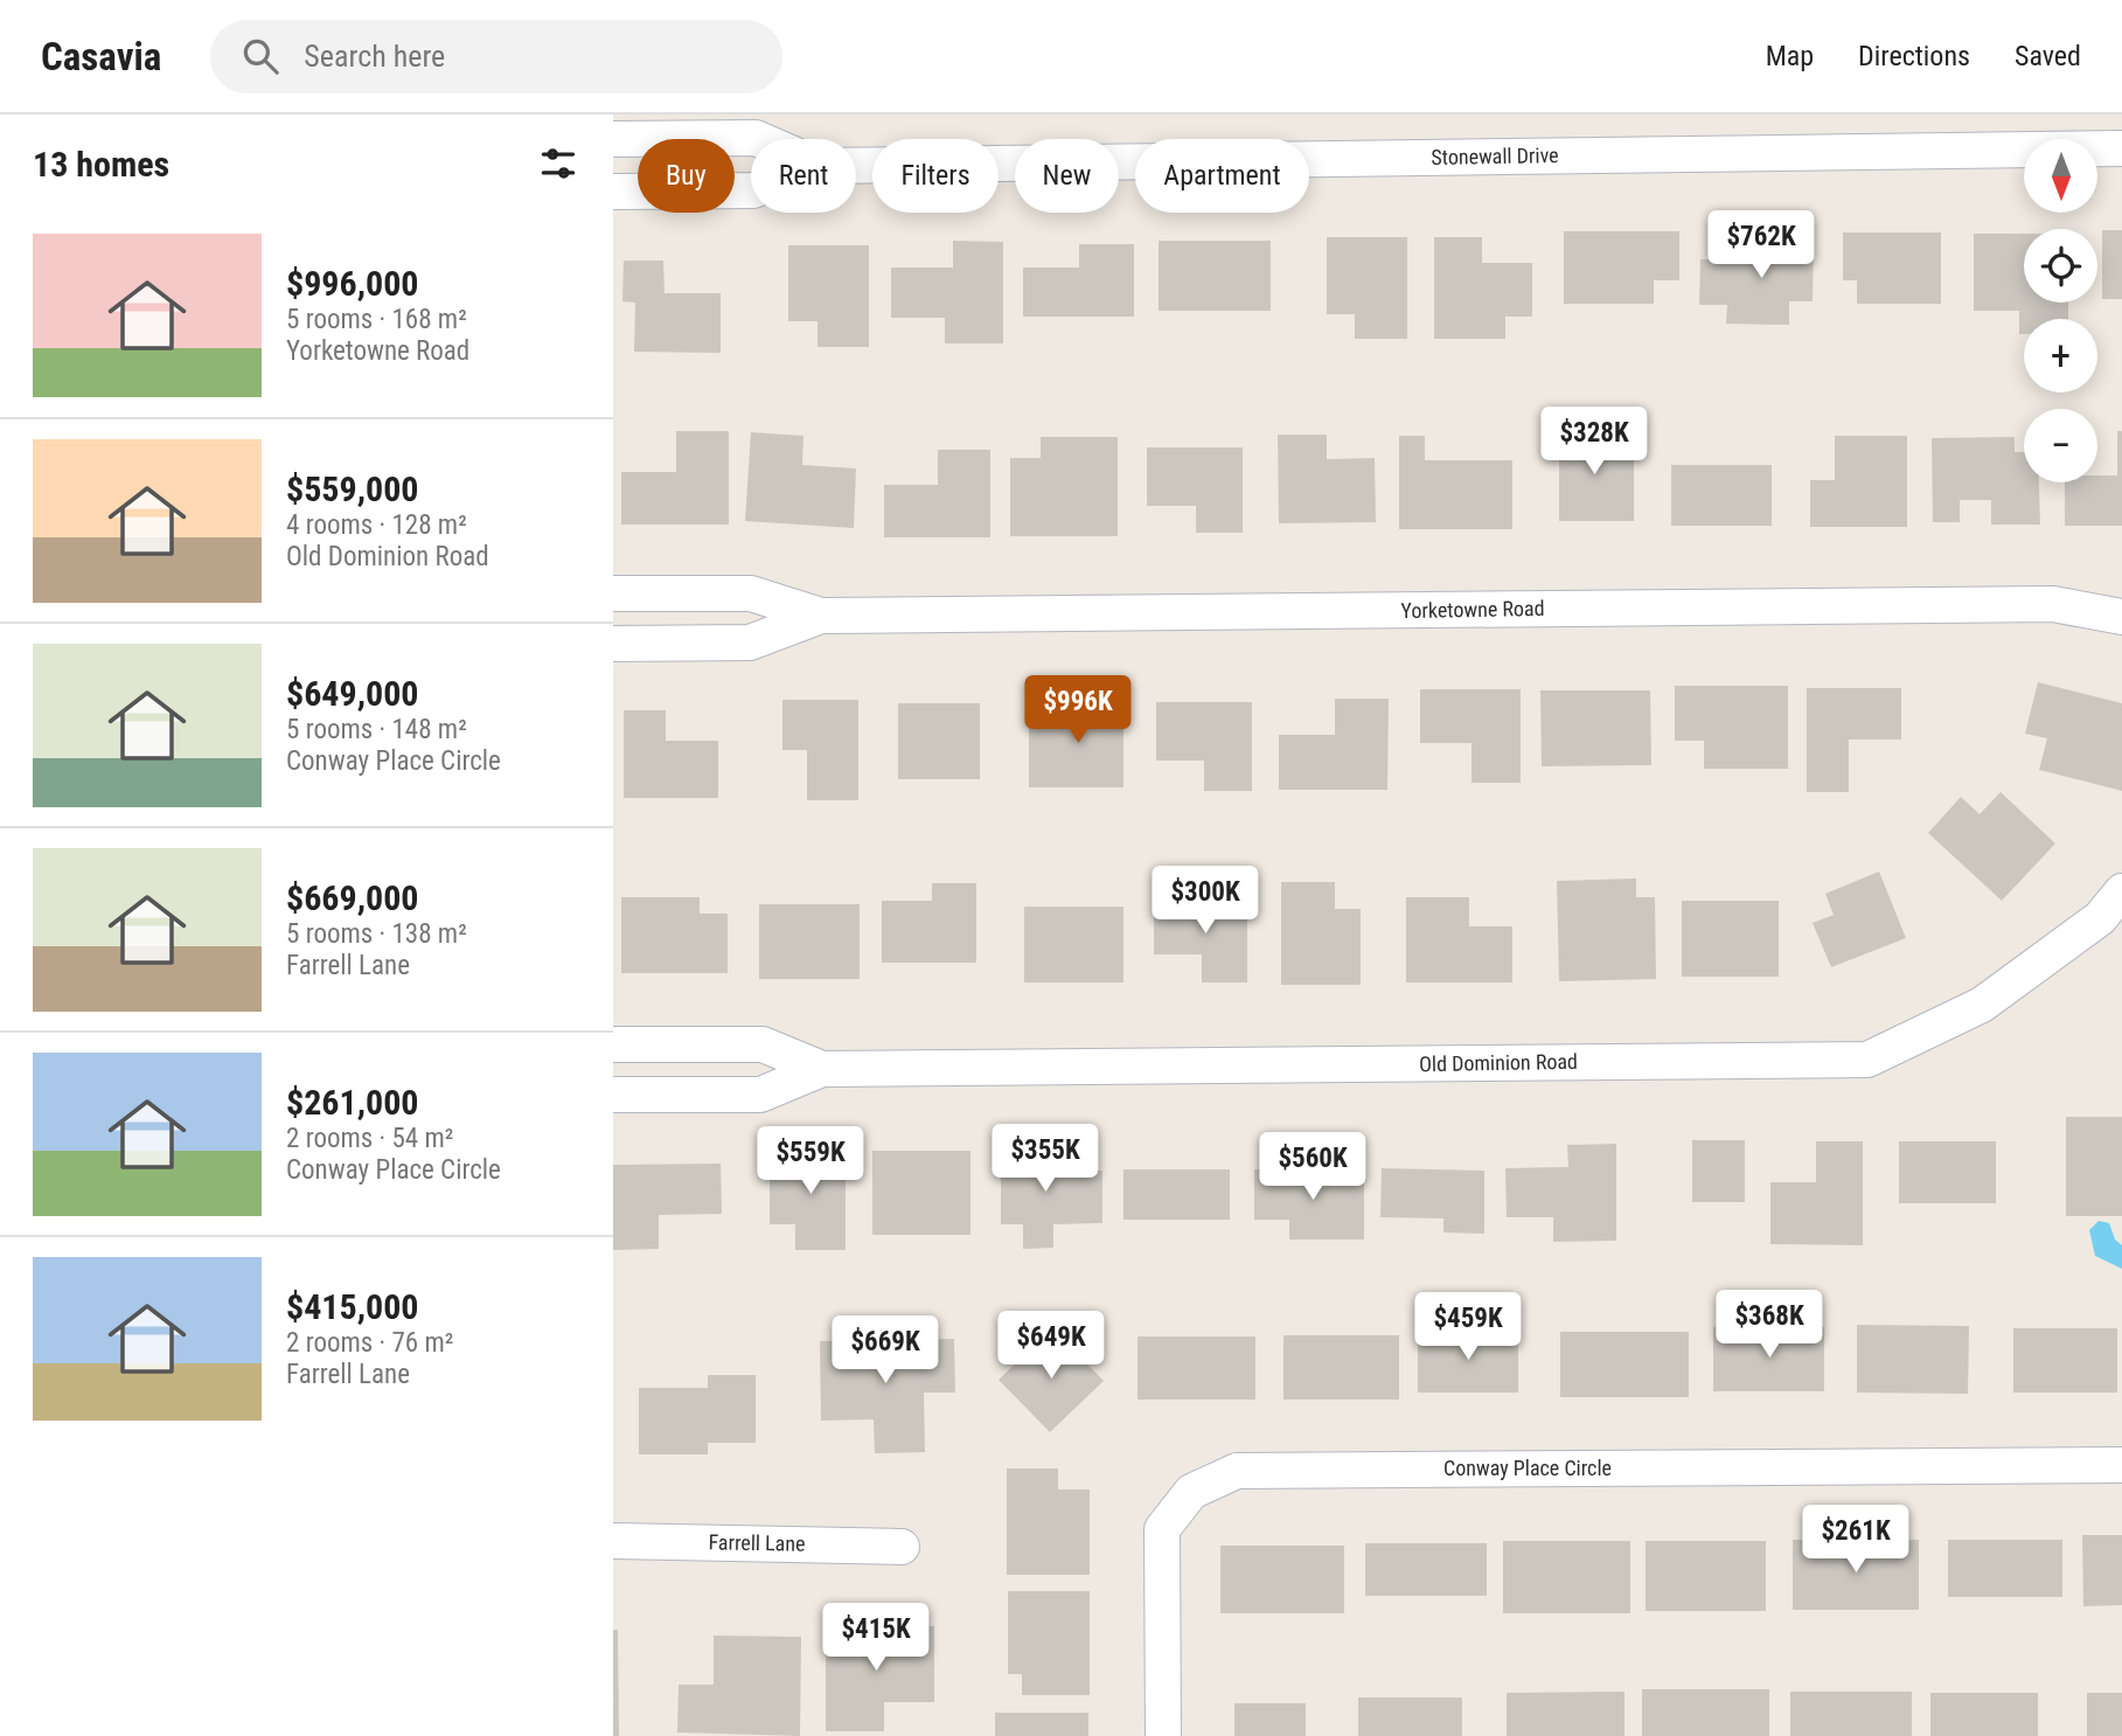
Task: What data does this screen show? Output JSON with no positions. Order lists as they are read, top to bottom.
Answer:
{
  "streets": {
    "street": [
      "Stonewall Drive",
      "Yorketowne Road",
      "Old Dominion Road",
      "Conway Place Circle",
      "Farrell Lane"
    ]
  },
  "north": "bottom",
  "page": {
    "header": "Casavia",
    "search": "Search here",
    "nav": ["Map", "Directions", "Saved"],
    "heading": "13 homes",
    "map_buttons": ["+", "−"],
    "chip": [
      "Buy",
      "Rent",
      "Filters",
      "New",
      "Apartment"
    ],
    "price": [
      "$762K",
      "$328K",
      "$996K",
      "$300K",
      "$355K",
      "$559K",
      "$560K",
      "$368K",
      "$459K",
      "$649K",
      "$669K",
      "$261K",
      "$415K"
    ],
    "list": [
      {
        "name": "$996,000",
        "note": "5 rooms · 168 m² · Yorketowne Road"
      },
      {
        "name": "$559,000",
        "note": "4 rooms · 128 m² · Old Dominion Road"
      },
      {
        "name": "$649,000",
        "note": "5 rooms · 148 m² · Conway Place Circle"
      },
      {
        "name": "$669,000",
        "note": "5 rooms · 138 m² · Farrell Lane"
      },
      {
        "name": "$261,000",
        "note": "2 rooms · 54 m² · Conway Place Circle"
      },
      {
        "name": "$415,000",
        "note": "2 rooms · 76 m² · Farrell Lane"
      }
    ]
  }
}
